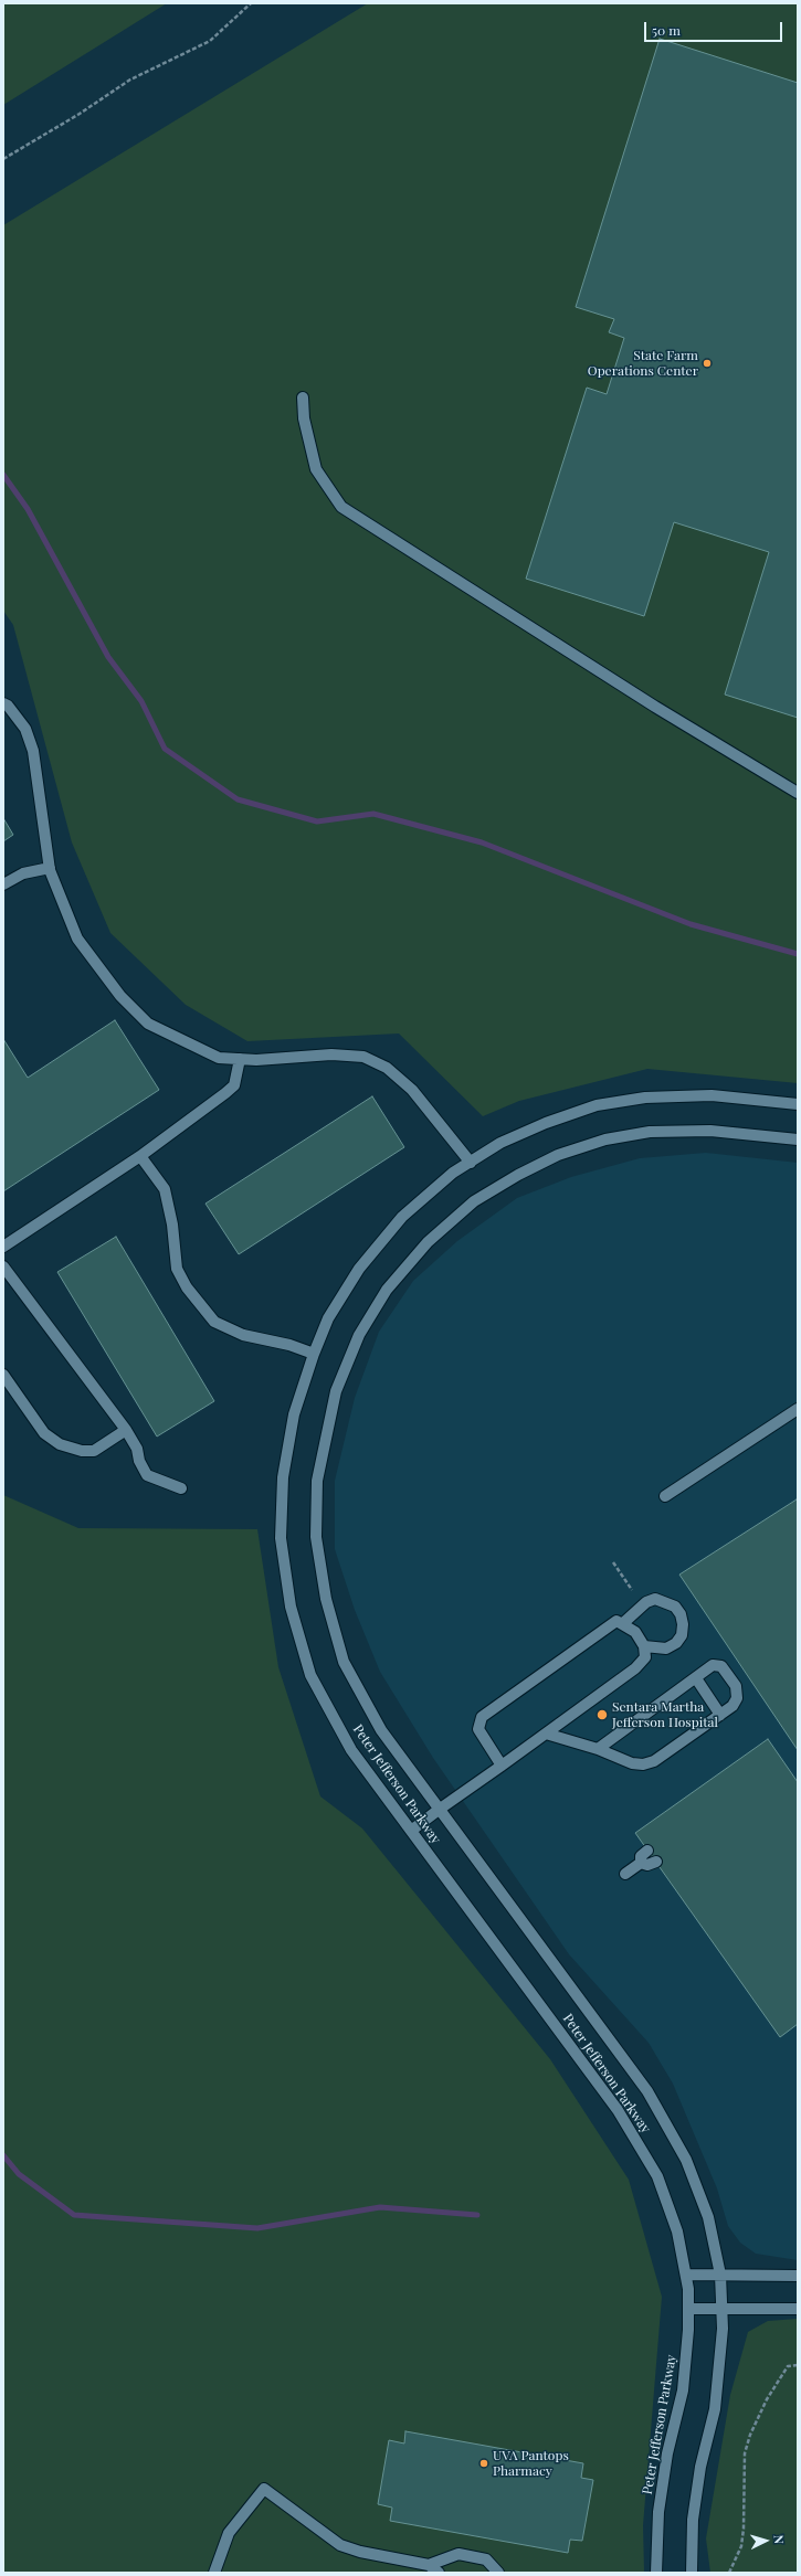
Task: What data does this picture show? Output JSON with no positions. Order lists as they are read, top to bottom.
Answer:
{
  "streets": {
    "street": ["Peter Jefferson Parkway"]
  },
  "places": ["State Farm Operations Center", "Sentara Martha Jefferson Hospital", "UVA Pantops Pharmacy"],
  "scale_bar": "50 m",
  "north": "right"
}
